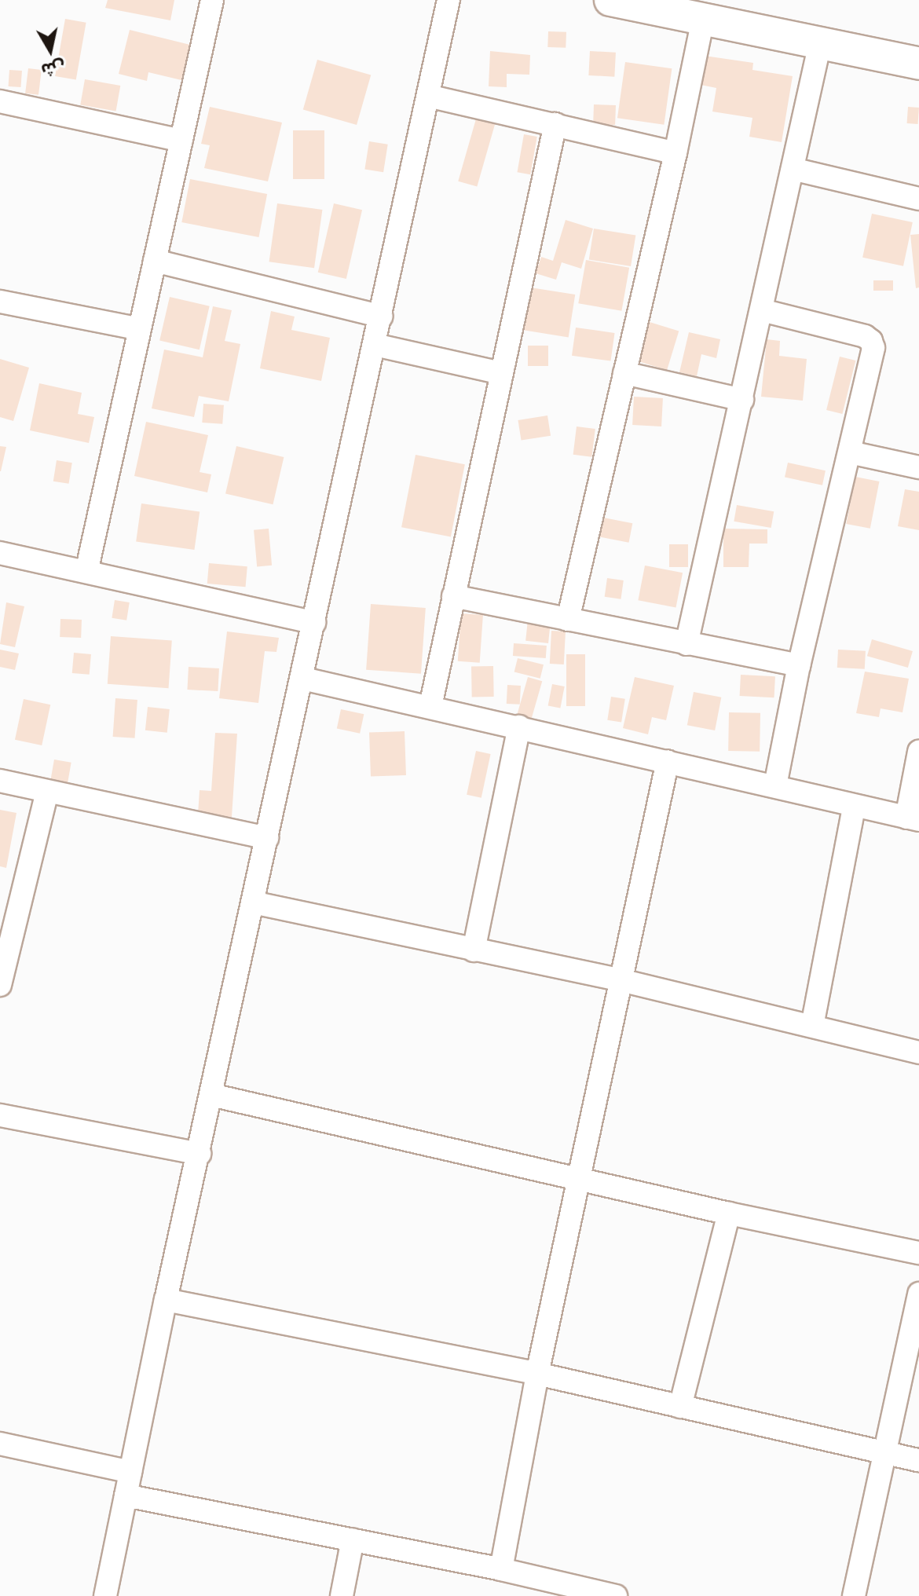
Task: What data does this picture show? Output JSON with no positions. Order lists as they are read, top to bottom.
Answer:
{
  "north": "bottom"
}
